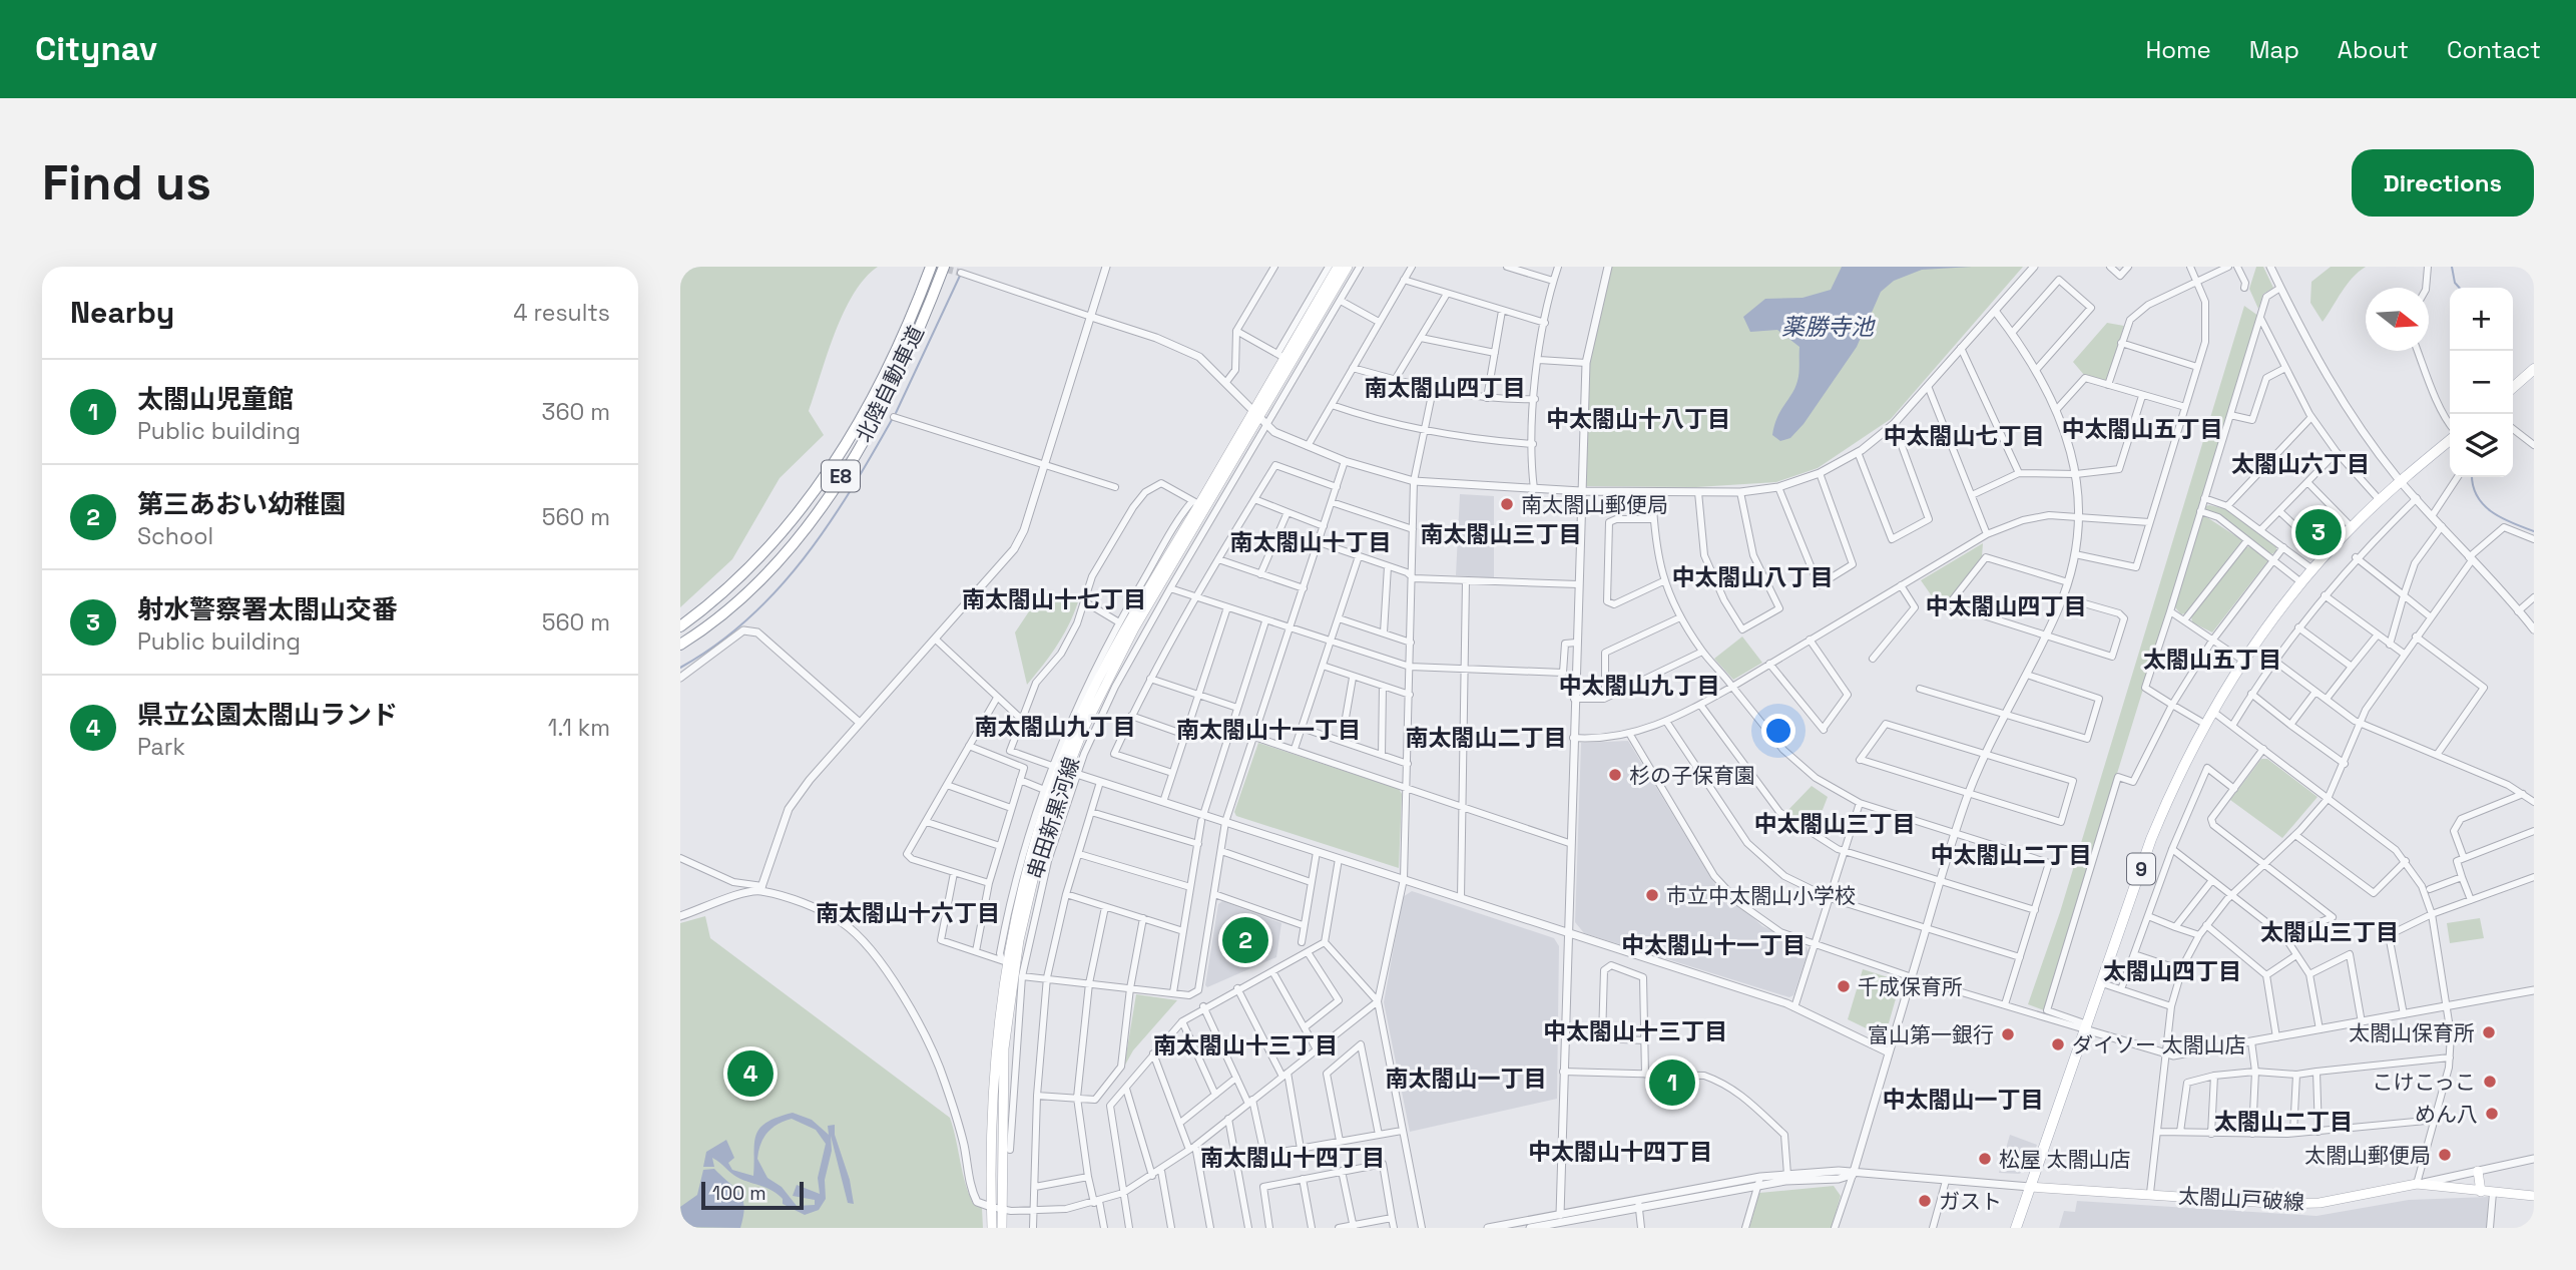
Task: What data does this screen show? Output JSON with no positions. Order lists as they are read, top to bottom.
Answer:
{
  "streets": {
    "highway": ["北陸自動車道", "E8"],
    "main road": ["串田新黒河線", "9", "太閤山戸破線"]
  },
  "crossings": [
    ["9", "太閤山戸破線"]
  ],
  "districts": [
    "南太閤山四丁目",
    "中太閤山十八丁目",
    "中太閤山五丁目",
    "中太閤山七丁目",
    "太閤山六丁目",
    "南太閤山三丁目",
    "南太閤山十丁目",
    "中太閤山八丁目",
    "南太閤山十七丁目",
    "中太閤山四丁目",
    "太閤山五丁目",
    "中太閤山九丁目",
    "南太閤山九丁目",
    "南太閤山十一丁目",
    "南太閤山二丁目",
    "中太閤山三丁目",
    "中太閤山二丁目",
    "南太閤山十六丁目",
    "太閤山三丁目",
    "中太閤山十一丁目",
    "太閤山四丁目",
    "中太閤山十三丁目",
    "南太閤山十三丁目",
    "南太閤山一丁目",
    "中太閤山一丁目",
    "太閤山二丁目",
    "中太閤山十四丁目",
    "南太閤山十四丁目"
  ],
  "water": ["薬勝寺池"],
  "places": [
    "南太閤山郵便局",
    "杉の子保育園",
    "市立中太閤山小学校",
    "千成保育所",
    "太閤山保育所",
    "富山第一銀行",
    "ダイソー 太閤山店",
    "こけこっこ",
    "めん八",
    "太閤山郵便局",
    "松屋 太閤山店",
    "ガスト"
  ],
  "scale_bar": "100 m",
  "north": "right",
  "page": {
    "header": "Citynav",
    "nav": [
      "Home",
      "Map",
      "About",
      "Contact"
    ],
    "buttons": "Directions",
    "title": "Find us",
    "heading": ["Nearby", "4 results"],
    "map_buttons": ["+", "−"],
    "list": [
      {
        "mark": "1",
        "name": "太閤山児童館",
        "note": "Public building",
        "value": "360 m"
      },
      {
        "mark": "2",
        "name": "第三あおい幼稚園",
        "note": "School",
        "value": "560 m"
      },
      {
        "mark": "3",
        "name": "射水警察署太閤山交番",
        "note": "Public building",
        "value": "560 m"
      },
      {
        "mark": "4",
        "name": "県立公園太閤山ランド",
        "note": "Park",
        "value": "1.1 km"
      }
    ],
    "pins": [
      "3",
      "2",
      "4",
      "1"
    ],
    "scale": "100 m"
  }
}
